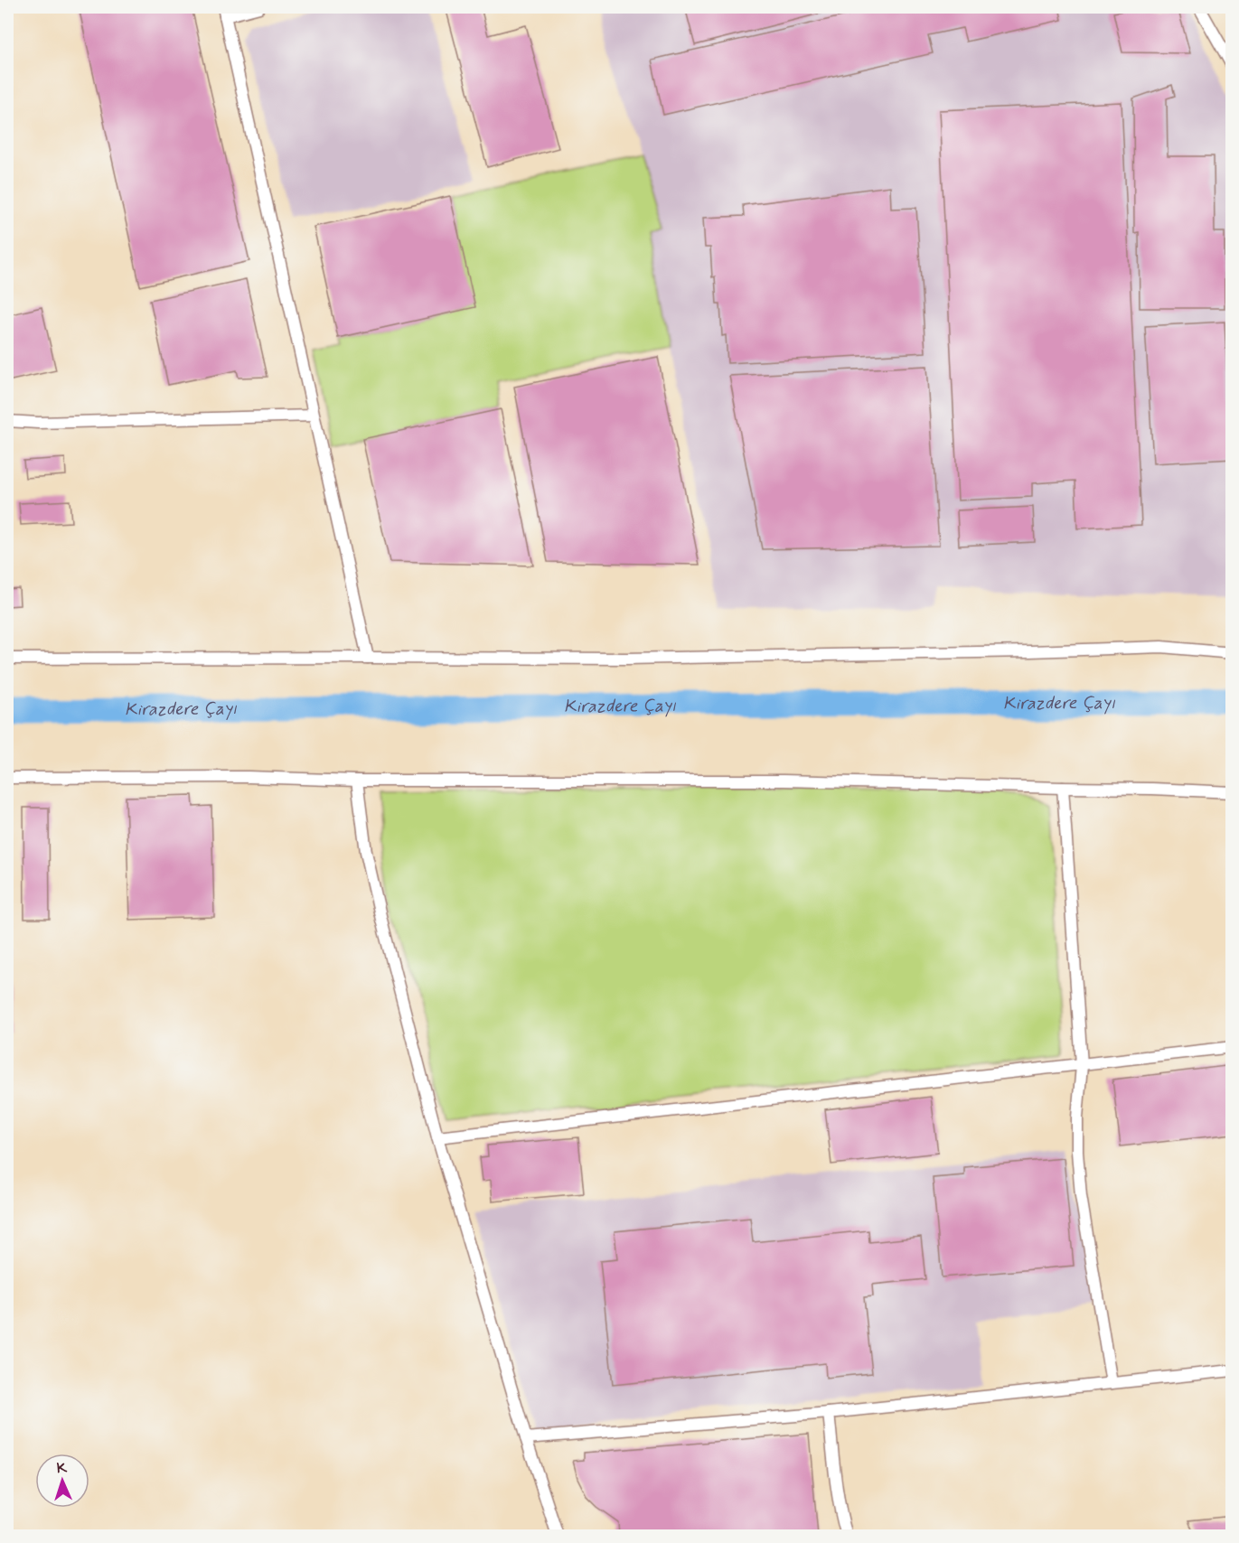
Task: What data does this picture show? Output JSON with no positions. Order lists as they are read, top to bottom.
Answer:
{
  "water": ["Kirazdere Çayı"],
  "north": "top"
}
